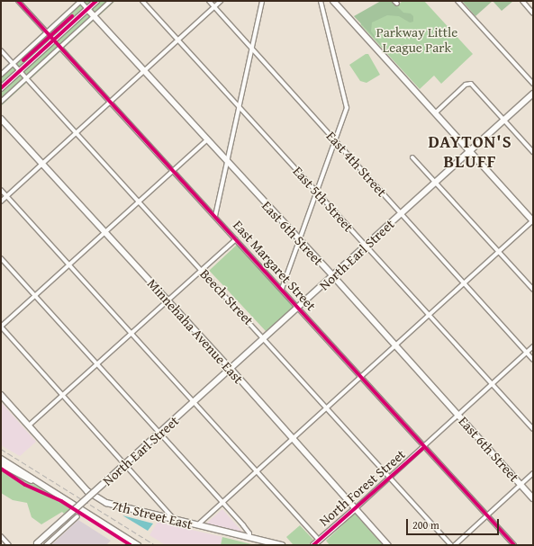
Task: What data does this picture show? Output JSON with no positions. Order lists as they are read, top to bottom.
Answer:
{
  "streets": {
    "street": [
      "East 4th Street",
      "East 5th Street",
      "East 6th Street",
      "North Earl Street",
      "East Margaret Street",
      "Beech Street",
      "Minnehaha Avenue East",
      "North Forest Street",
      "7th Street East"
    ]
  },
  "crossings": [
    ["East 4th Street", "North Earl Street"],
    ["East 4th Street", "North Forest Street"],
    ["East 5th Street", "North Earl Street"],
    ["East 5th Street", "North Forest Street"],
    ["East 6th Street", "North Earl Street"],
    ["East 6th Street", "North Forest Street"],
    ["North Earl Street", "East Margaret Street"],
    ["North Earl Street", "Beech Street"],
    ["North Earl Street", "Minnehaha Avenue East"],
    ["East Margaret Street", "North Forest Street"],
    ["Beech Street", "North Forest Street"],
    ["Minnehaha Avenue East", "North Forest Street"]
  ],
  "districts": ["DAYTON'S BLUFF"],
  "parks": ["Parkway Little League Park"],
  "scale_bar": "200 m"
}
